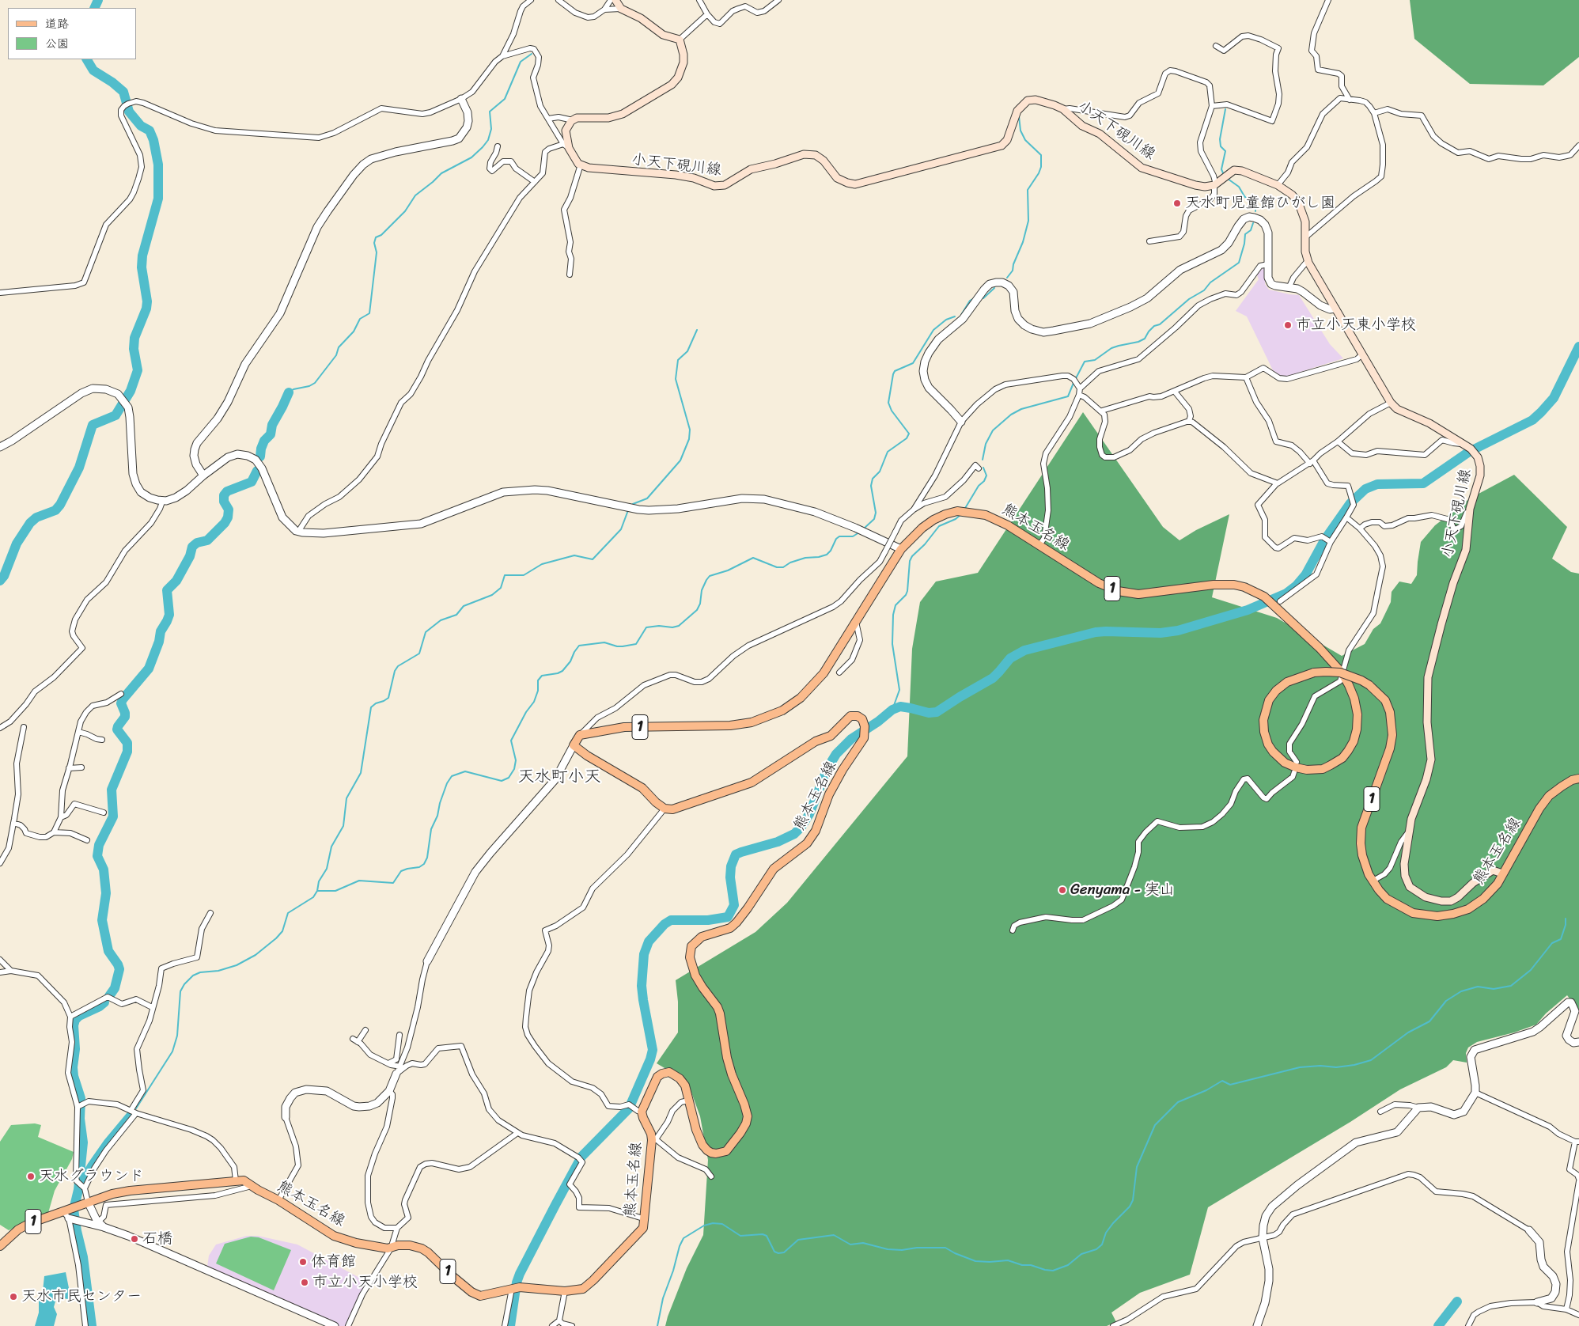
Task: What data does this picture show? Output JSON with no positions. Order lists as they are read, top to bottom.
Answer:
{
  "streets": {
    "main road": ["小天下硯川線", "熊本玉名線", "1"]
  },
  "crossings": [
    ["小天下硯川線", "熊本玉名線"]
  ],
  "districts": ["天水町小天"],
  "places": [
    "天水町児童館ひがし園",
    "市立小天東小学校",
    "Genyama - 実山",
    "天水グラウンド",
    "石橋",
    "体育館",
    "市立小天小学校",
    "天水市民センター"
  ],
  "legend": ["道路", "公園"]
}
